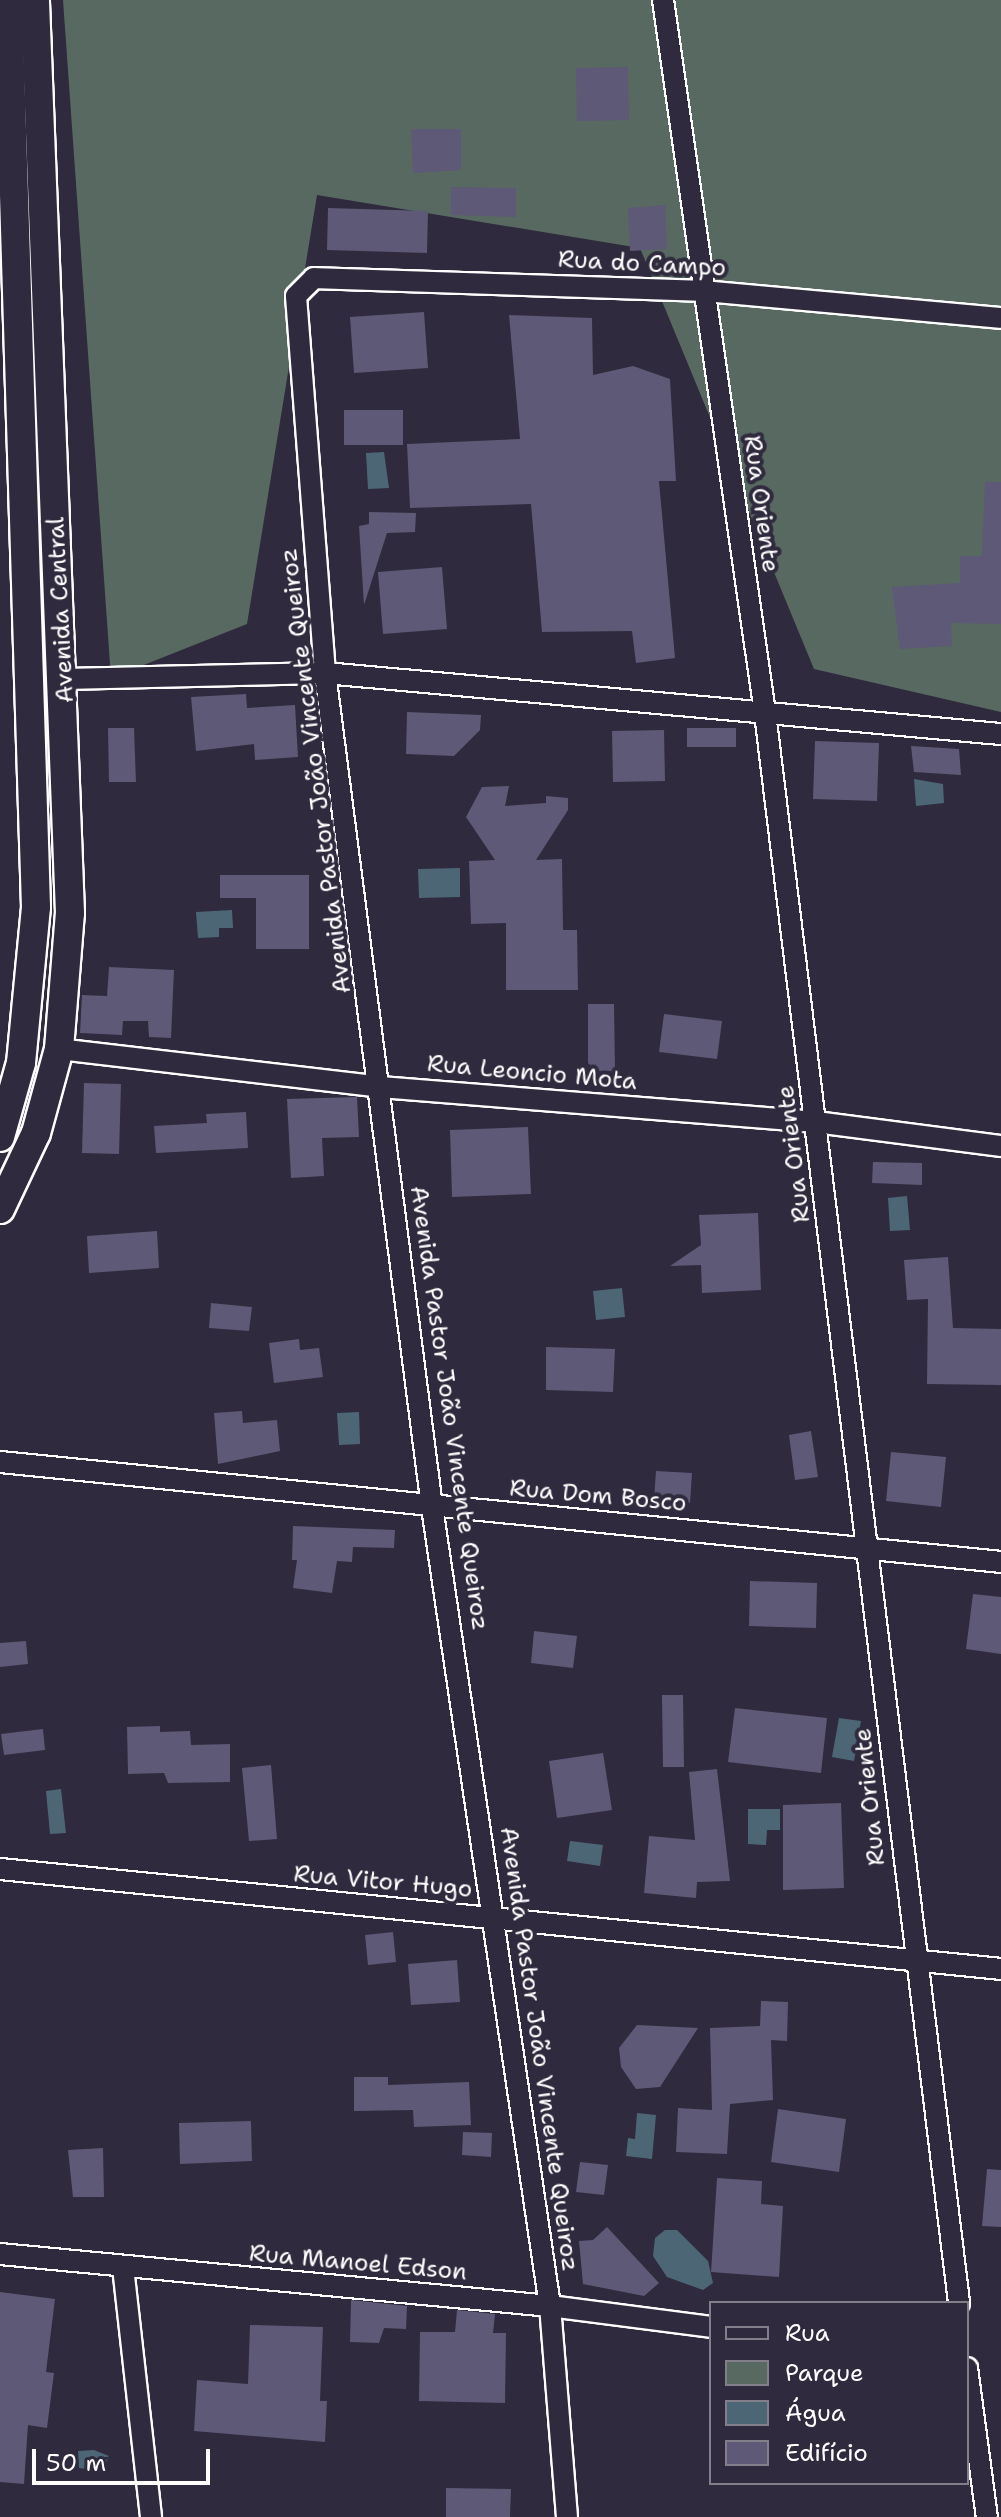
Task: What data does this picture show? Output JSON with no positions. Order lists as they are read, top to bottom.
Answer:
{
  "streets": {
    "main road": ["Avenida Central"],
    "street": [
      "Rua do Campo",
      "Rua Oriente",
      "Avenida Pastor João Vincente Queiroz",
      "Rua Leoncio Mota",
      "Rua Dom Bosco",
      "Rua Vitor Hugo",
      "Rua Manoel Edson"
    ]
  },
  "crossings": [
    ["Rua do Campo", "Rua Oriente"],
    ["Rua do Campo", "Avenida Pastor João Vincente Queiroz"],
    ["Rua Oriente", "Rua Leoncio Mota"],
    ["Rua Oriente", "Rua Dom Bosco"],
    ["Rua Oriente", "Rua Vitor Hugo"],
    ["Avenida Central", "Rua Leoncio Mota"],
    ["Avenida Pastor João Vincente Queiroz", "Rua Leoncio Mota"],
    ["Avenida Pastor João Vincente Queiroz", "Rua Dom Bosco"],
    ["Avenida Pastor João Vincente Queiroz", "Rua Vitor Hugo"],
    ["Avenida Pastor João Vincente Queiroz", "Rua Manoel Edson"]
  ],
  "legend": [
    "Rua",
    "Parque",
    "Água",
    "Edifício"
  ],
  "scale_bar": "50 m"
}
